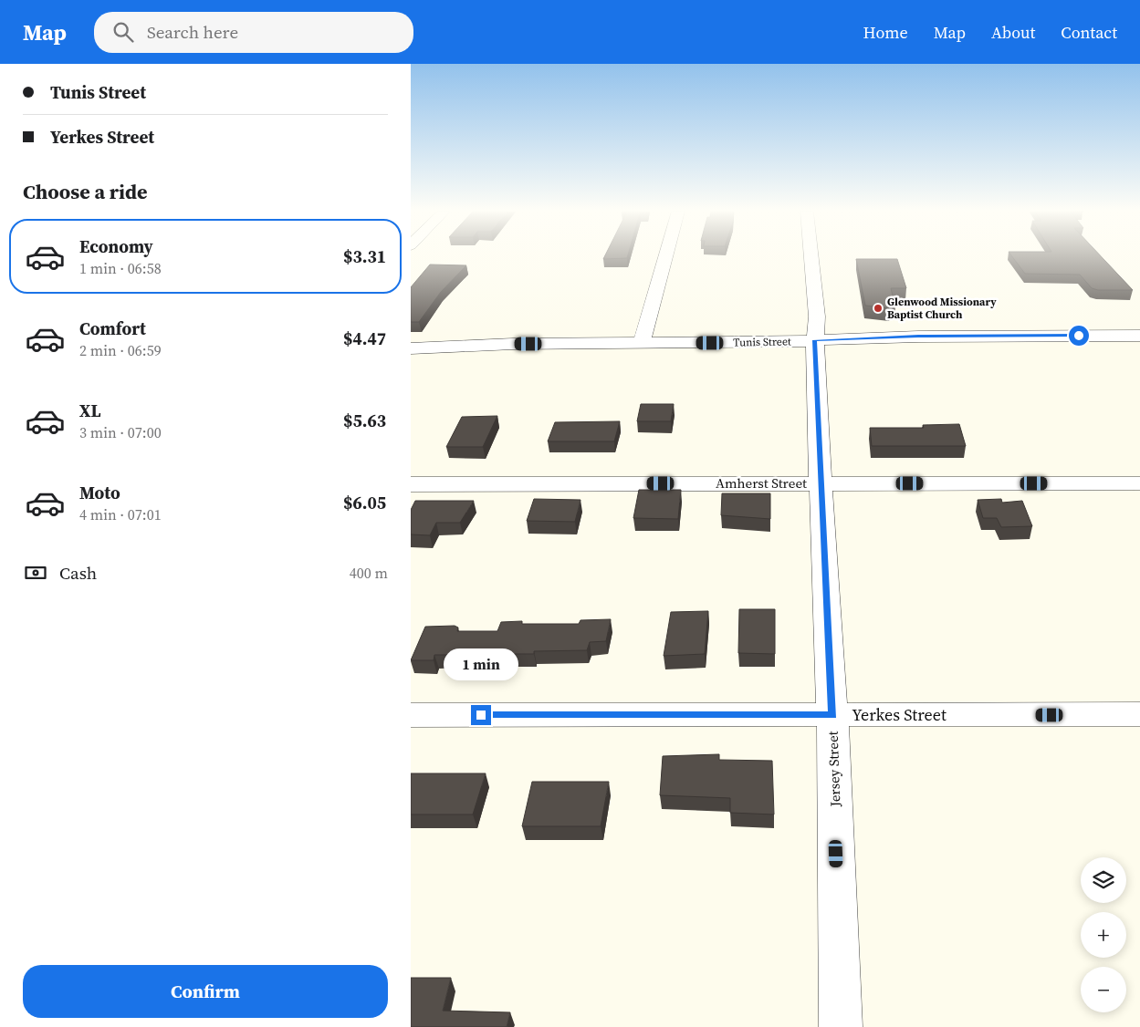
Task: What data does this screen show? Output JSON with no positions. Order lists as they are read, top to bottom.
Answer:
{
  "streets": {
    "street": [
      "Tunis Street",
      "Amherst Street",
      "Yerkes Street",
      "Jersey Street"
    ]
  },
  "crossings": [
    ["Tunis Street", "Jersey Street"],
    ["Amherst Street", "Jersey Street"],
    ["Yerkes Street", "Jersey Street"]
  ],
  "places": ["Glenwood Missionary Baptist Church"],
  "page": {
    "header": "Map",
    "search": "Search here",
    "nav": [
      "Home",
      "Map",
      "About",
      "Contact"
    ],
    "banner": ["Tunis Street", "Yerkes Street"],
    "heading": "Choose a ride",
    "list": [
      {
        "name": "Economy",
        "note": "1 min · 06:58",
        "value": "$3.31"
      },
      {
        "name": "Comfort",
        "note": "2 min · 06:59",
        "value": "$4.47"
      },
      {
        "name": "XL",
        "note": "3 min · 07:00",
        "value": "$5.63"
      },
      {
        "name": "Moto",
        "note": "4 min · 07:01",
        "value": "$6.05"
      }
    ],
    "pay": ["Cash", "400 m"],
    "bubble": "1 min",
    "map_buttons": ["+", "−"],
    "buttons": "Confirm"
  }
}
